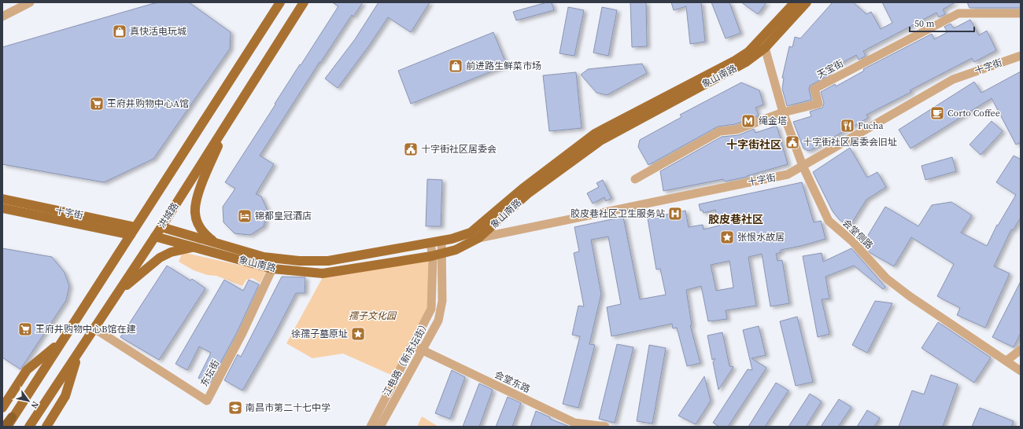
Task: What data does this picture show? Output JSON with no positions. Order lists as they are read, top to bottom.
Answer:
{
  "streets": {
    "main road": ["十字街", "象山南路", "洪城路"],
    "street": [
      "天宝街",
      "会堂侧路",
      "江电路（新东坛街）",
      "东坛街",
      "会堂东路"
    ]
  },
  "crossings": [
    ["十字街", "象山南路"],
    ["十字街", "会堂侧路"],
    ["天宝街", "会堂侧路"],
    ["象山南路", "洪城路"],
    ["象山南路", "会堂侧路"],
    ["象山南路", "江电路（新东坛街）"],
    ["象山南路", "东坛街"],
    ["洪城路", "东坛街"],
    ["江电路（新东坛街）", "会堂东路"]
  ],
  "districts": ["十字街社区", "胶皮巷社区"],
  "parks": ["孺子文化园"],
  "places": {
    "shop": ["真快活电玩城", "前进路生鲜菜市场"],
    "supermarket": ["王府井购物中心A馆", "王府井购物中心B馆在建"],
    "cafe": ["Corto Coffee"],
    "metro station": ["绳金塔"],
    "restaurant": ["Fucha"],
    "public building": ["十字街社区居委会旧址", "十字街社区居委会"],
    "hospital": ["胶皮巷社区卫生服务站"],
    "hotel": ["锦都皇冠酒店"],
    "place": ["张恨水故居", "徐孺子墓原址"],
    "school or university": ["南昌市第二十七中学"]
  },
  "scale_bar": "50 m",
  "north": "bottom right"
}
